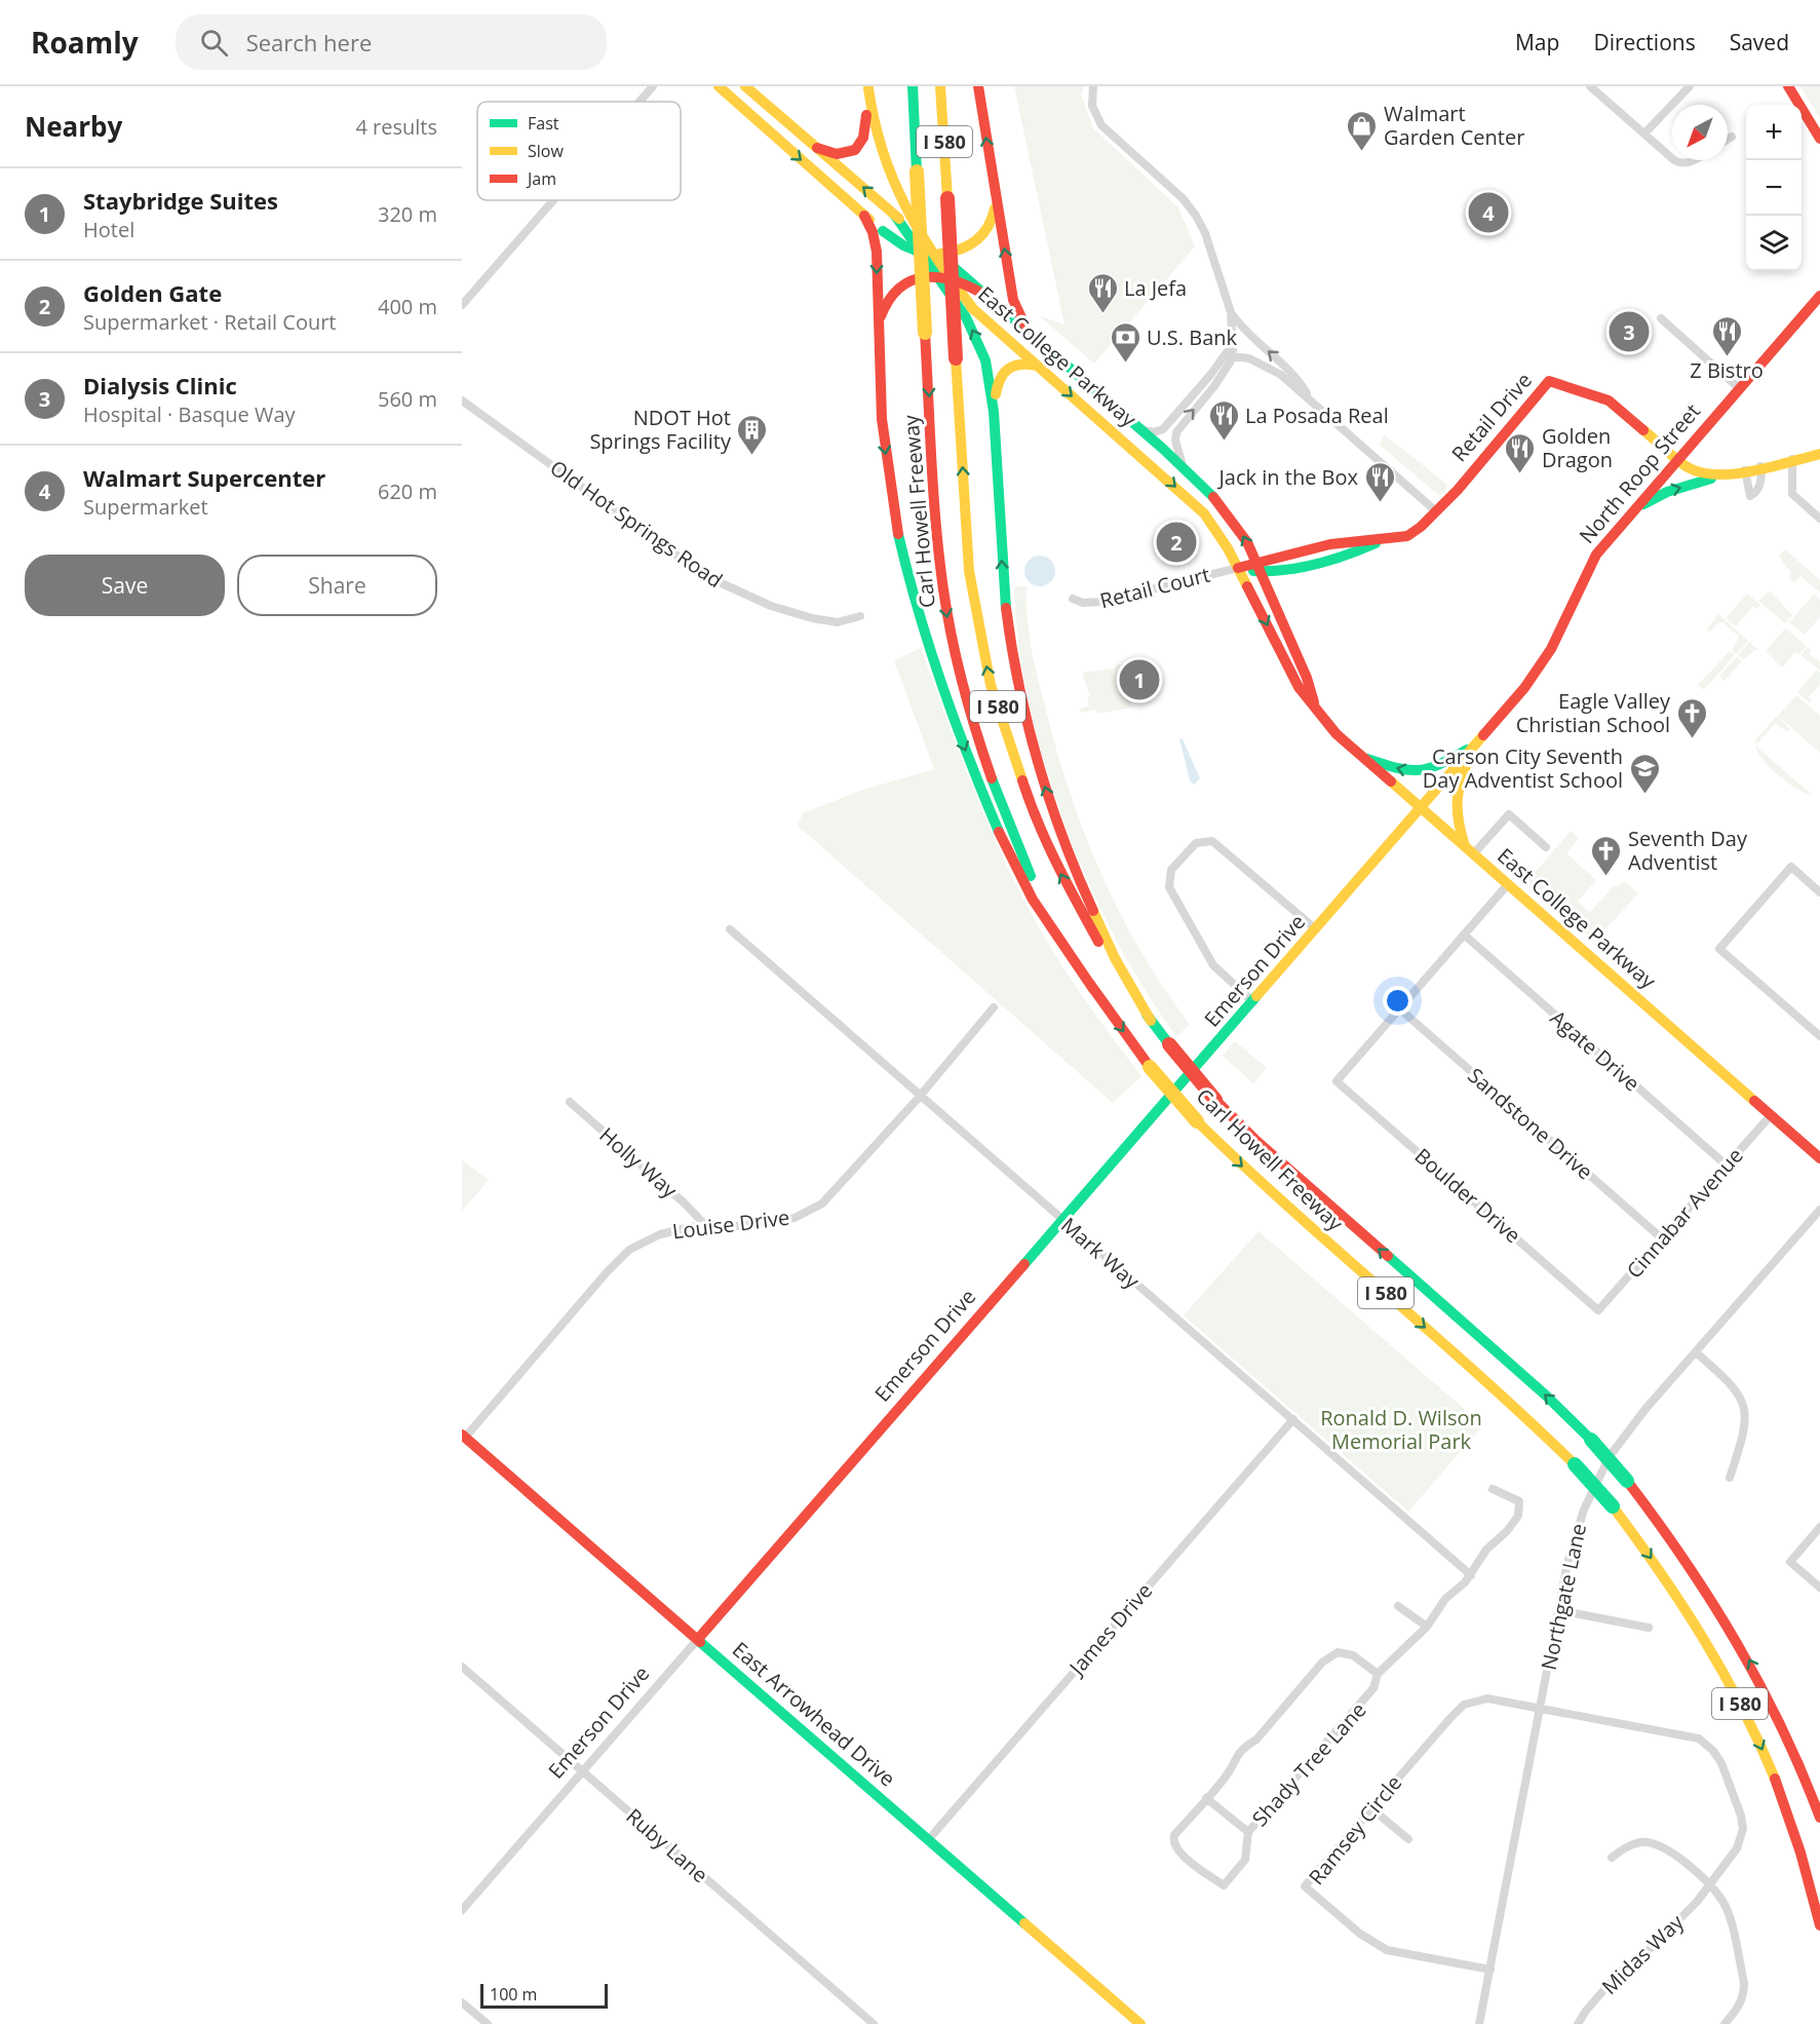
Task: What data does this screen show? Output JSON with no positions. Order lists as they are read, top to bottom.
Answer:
{
  "streets": {
    "main road": [
      "I 580",
      "East College Parkway",
      "Retail Drive",
      "North Roop Street",
      "Carl Howell Freeway",
      "Emerson Drive",
      "East Arrowhead Drive"
    ],
    "street": [
      "Old Hot Springs Road",
      "Retail Court",
      "Agate Drive",
      "Sandstone Drive",
      "Holly Way",
      "Boulder Drive",
      "Cinnabar Avenue",
      "Louise Drive",
      "Mark Way",
      "Northgate Lane",
      "James Drive",
      "Shady Tree Lane",
      "Ramsey Circle",
      "Ruby Lane",
      "Midas Way"
    ]
  },
  "crossings": [
    ["East College Parkway", "Retail Drive"],
    ["East College Parkway", "North Roop Street"],
    ["East College Parkway", "Retail Court"],
    ["East College Parkway", "Emerson Drive"],
    ["East College Parkway", "Cinnabar Avenue"],
    ["Retail Drive", "North Roop Street"],
    ["Retail Drive", "Retail Court"],
    ["North Roop Street", "Emerson Drive"],
    ["Emerson Drive", "Mark Way"],
    ["Emerson Drive", "East Arrowhead Drive"],
    ["Emerson Drive", "Ruby Lane"],
    ["Agate Drive", "Cinnabar Avenue"],
    ["Sandstone Drive", "Boulder Drive"],
    ["Sandstone Drive", "Cinnabar Avenue"],
    ["Holly Way", "Louise Drive"],
    ["Boulder Drive", "Cinnabar Avenue"],
    ["Louise Drive", "Mark Way"],
    ["Louise Drive", "East Arrowhead Drive"],
    ["Mark Way", "James Drive"],
    ["Mark Way", "Shady Tree Lane"],
    ["Northgate Lane", "Ramsey Circle"],
    ["James Drive", "East Arrowhead Drive"],
    ["Ramsey Circle", "Midas Way"]
  ],
  "parks": ["Ronald D. Wilson Memorial Park"],
  "places": {
    "shop": ["Walmart Garden Center"],
    "restaurant": [
      "La Jefa",
      "Z Bistro",
      "La Posada Real",
      "Golden Dragon",
      "Jack in the Box"
    ],
    "bank": ["U.S. Bank"],
    "building": ["NDOT Hot Springs Facility"],
    "church": ["Eagle Valley Christian School", "Seventh Day Adventist"],
    "school or university": ["Carson City Seventh Day Adventist School"]
  },
  "legend": ["Fast", "Slow", "Jam"],
  "scale_bar": "100 m",
  "north": "bottom left",
  "page": {
    "header": "Roamly",
    "search": "Search here",
    "nav": ["Map", "Directions", "Saved"],
    "heading": ["Nearby", "4 results"],
    "map_buttons": ["+", "−"],
    "list": [
      {
        "mark": "1",
        "name": "Staybridge Suites",
        "note": "Hotel",
        "value": "320 m"
      },
      {
        "mark": "2",
        "name": "Golden Gate",
        "note": "Supermarket · Retail Court",
        "value": "400 m"
      },
      {
        "mark": "3",
        "name": "Dialysis Clinic",
        "note": "Hospital · Basque Way",
        "value": "560 m"
      },
      {
        "mark": "4",
        "name": "Walmart Supercenter",
        "note": "Supermarket",
        "value": "620 m"
      }
    ],
    "pins": [
      "4",
      "3",
      "2",
      "1"
    ],
    "buttons": ["Save", "Share"],
    "scale": "100 m"
  }
}
